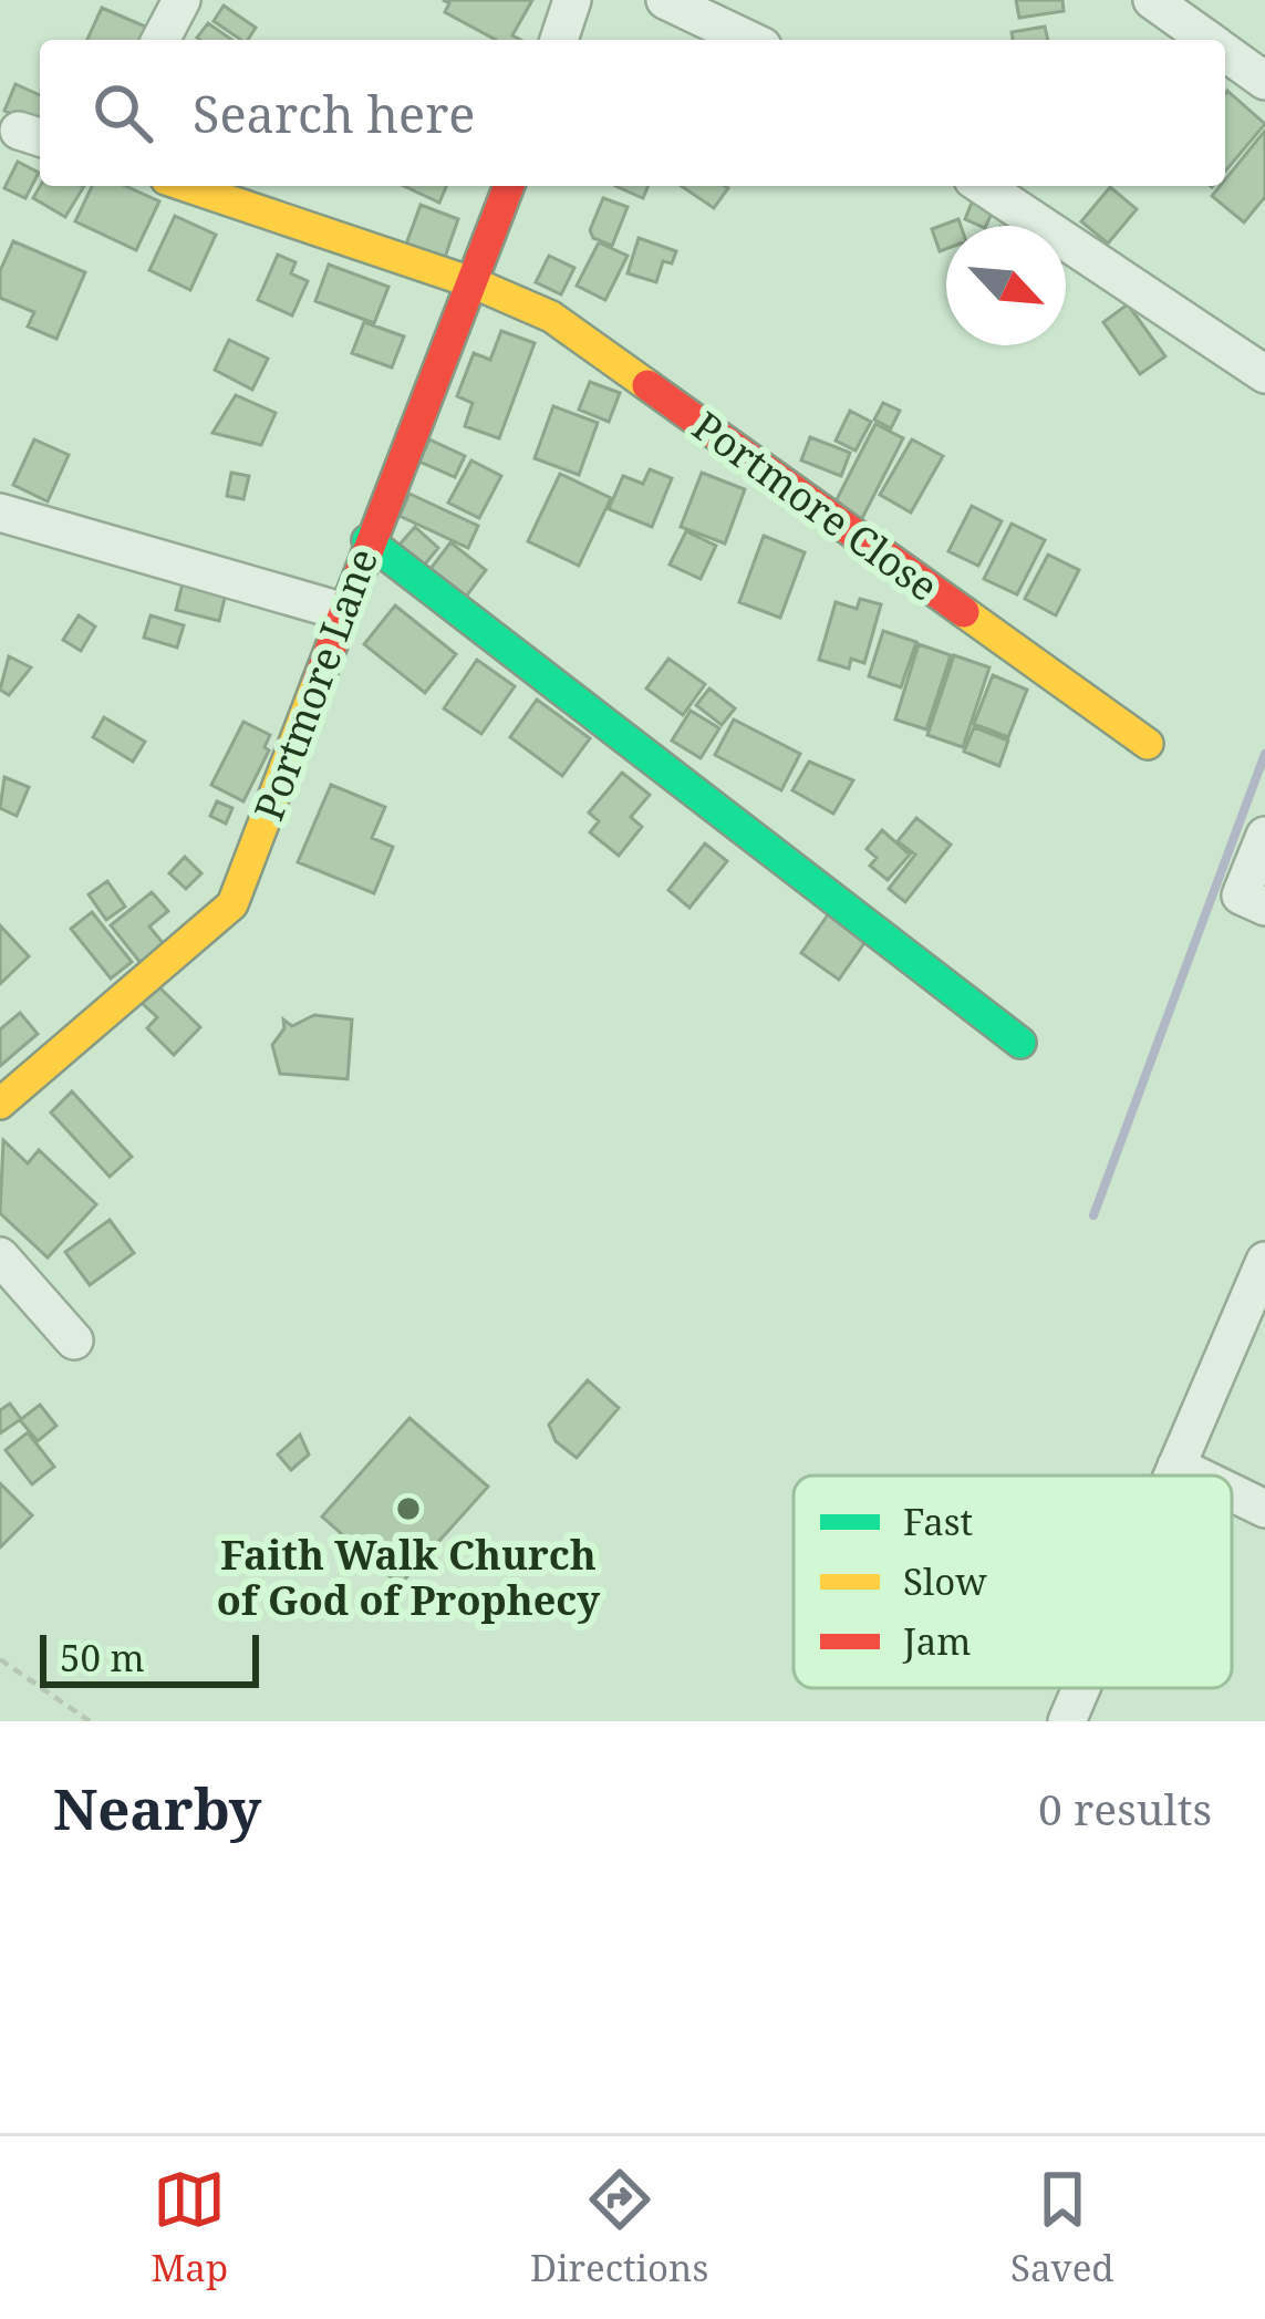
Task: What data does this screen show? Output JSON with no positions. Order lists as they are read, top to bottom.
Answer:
{
  "streets": {
    "street": ["Portmore Close", "Portmore Lane"]
  },
  "crossings": [
    ["Portmore Close", "Portmore Lane"]
  ],
  "places": ["Faith Walk Church of God of Prophecy"],
  "legend": ["Fast", "Slow", "Jam"],
  "scale_bar": "50 m",
  "north": "bottom right",
  "page": {
    "search": "Search here",
    "scale": "50 m",
    "heading": ["Nearby", "0 results"],
    "nav": ["Map", "Directions", "Saved"]
  }
}
